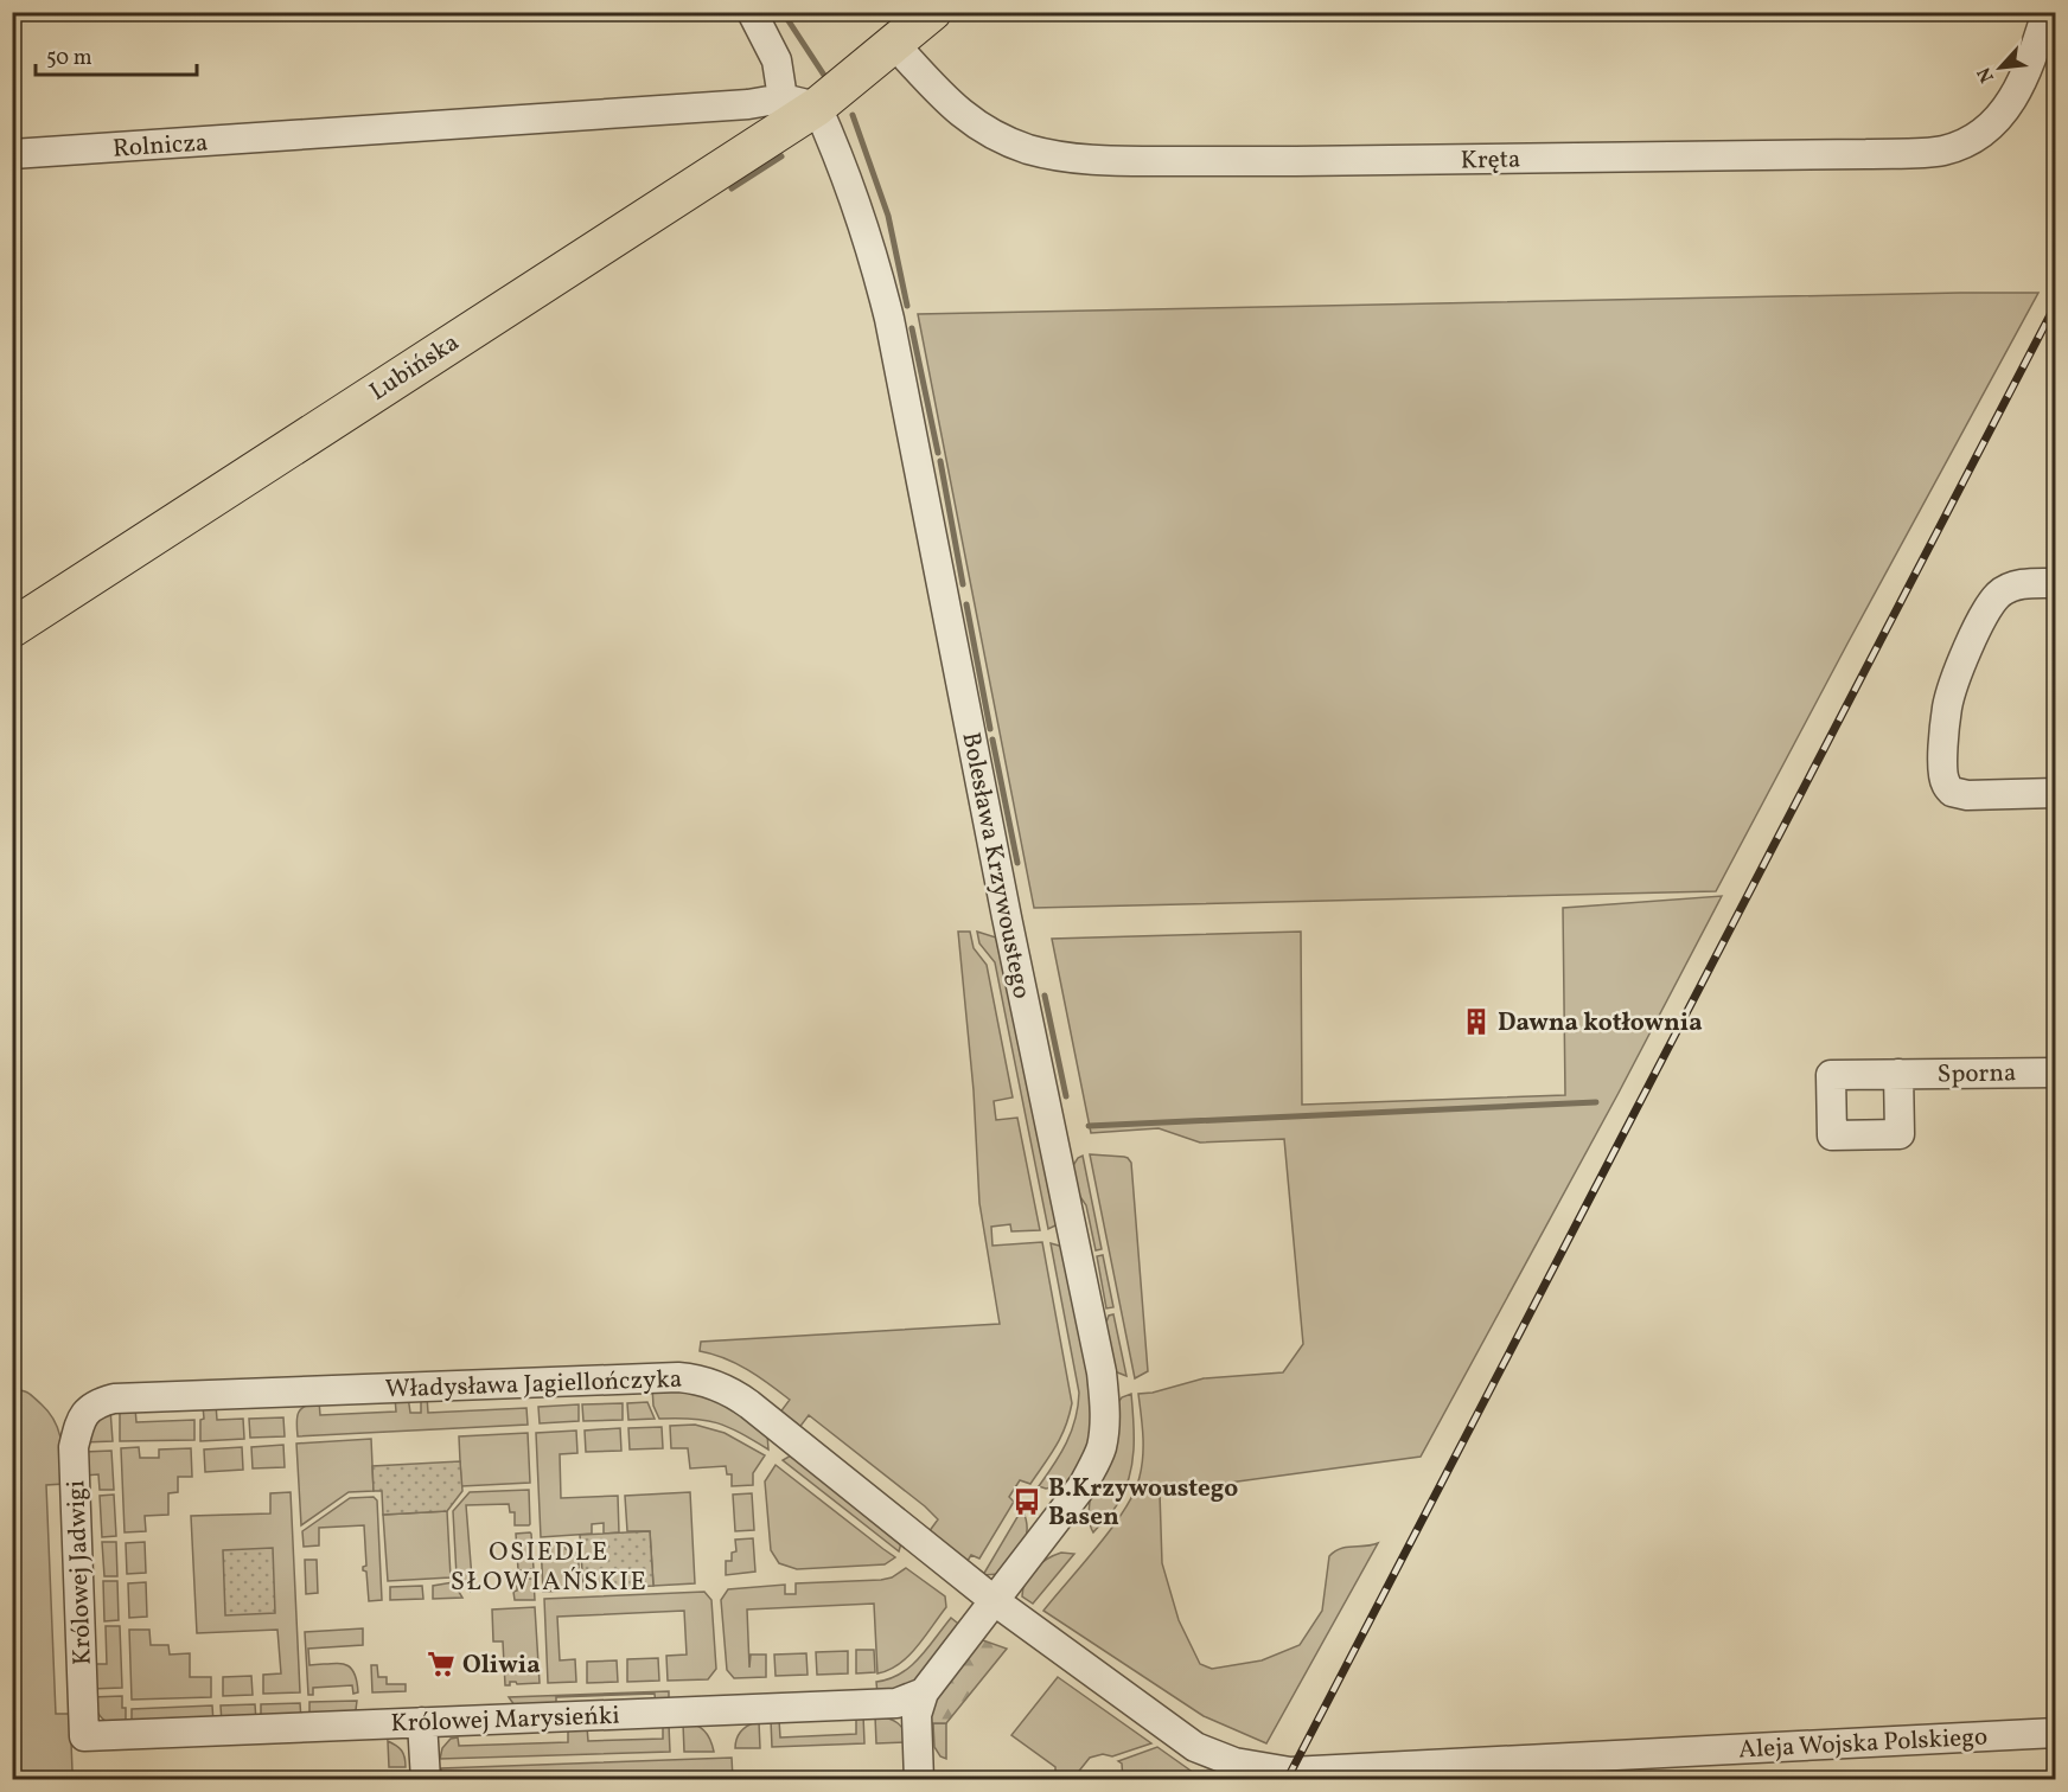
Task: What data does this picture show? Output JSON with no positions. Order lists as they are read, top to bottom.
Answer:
{
  "streets": {
    "main road": ["Lubińska"],
    "street": [
      "Rolnicza",
      "Kręta",
      "Bolesława Krzywoustego",
      "Sporna",
      "Władysława Jagiellończyka",
      "Królowej Jadwigi",
      "Królowej Marysieńki",
      "Aleja Wojska Polskiego"
    ]
  },
  "crossings": [
    ["Rolnicza", "Lubińska"],
    ["Kręta", "Lubińska"],
    ["Lubińska", "Bolesława Krzywoustego"],
    ["Bolesława Krzywoustego", "Władysława Jagiellończyka"],
    ["Bolesława Krzywoustego", "Królowej Marysieńki"],
    ["Bolesława Krzywoustego", "Aleja Wojska Polskiego"],
    ["Władysława Jagiellończyka", "Królowej Jadwigi"],
    ["Władysława Jagiellończyka", "Aleja Wojska Polskiego"],
    ["Królowej Jadwigi", "Królowej Marysieńki"]
  ],
  "districts": ["OSIEDLE SŁOWIAŃSKIE"],
  "places": {
    "building": ["Dawna kotłownia"],
    "bus stop": ["B.Krzywoustego Basen"],
    "supermarket": ["Oliwia"]
  },
  "scale_bar": "50 m",
  "north": "bottom left"
}
